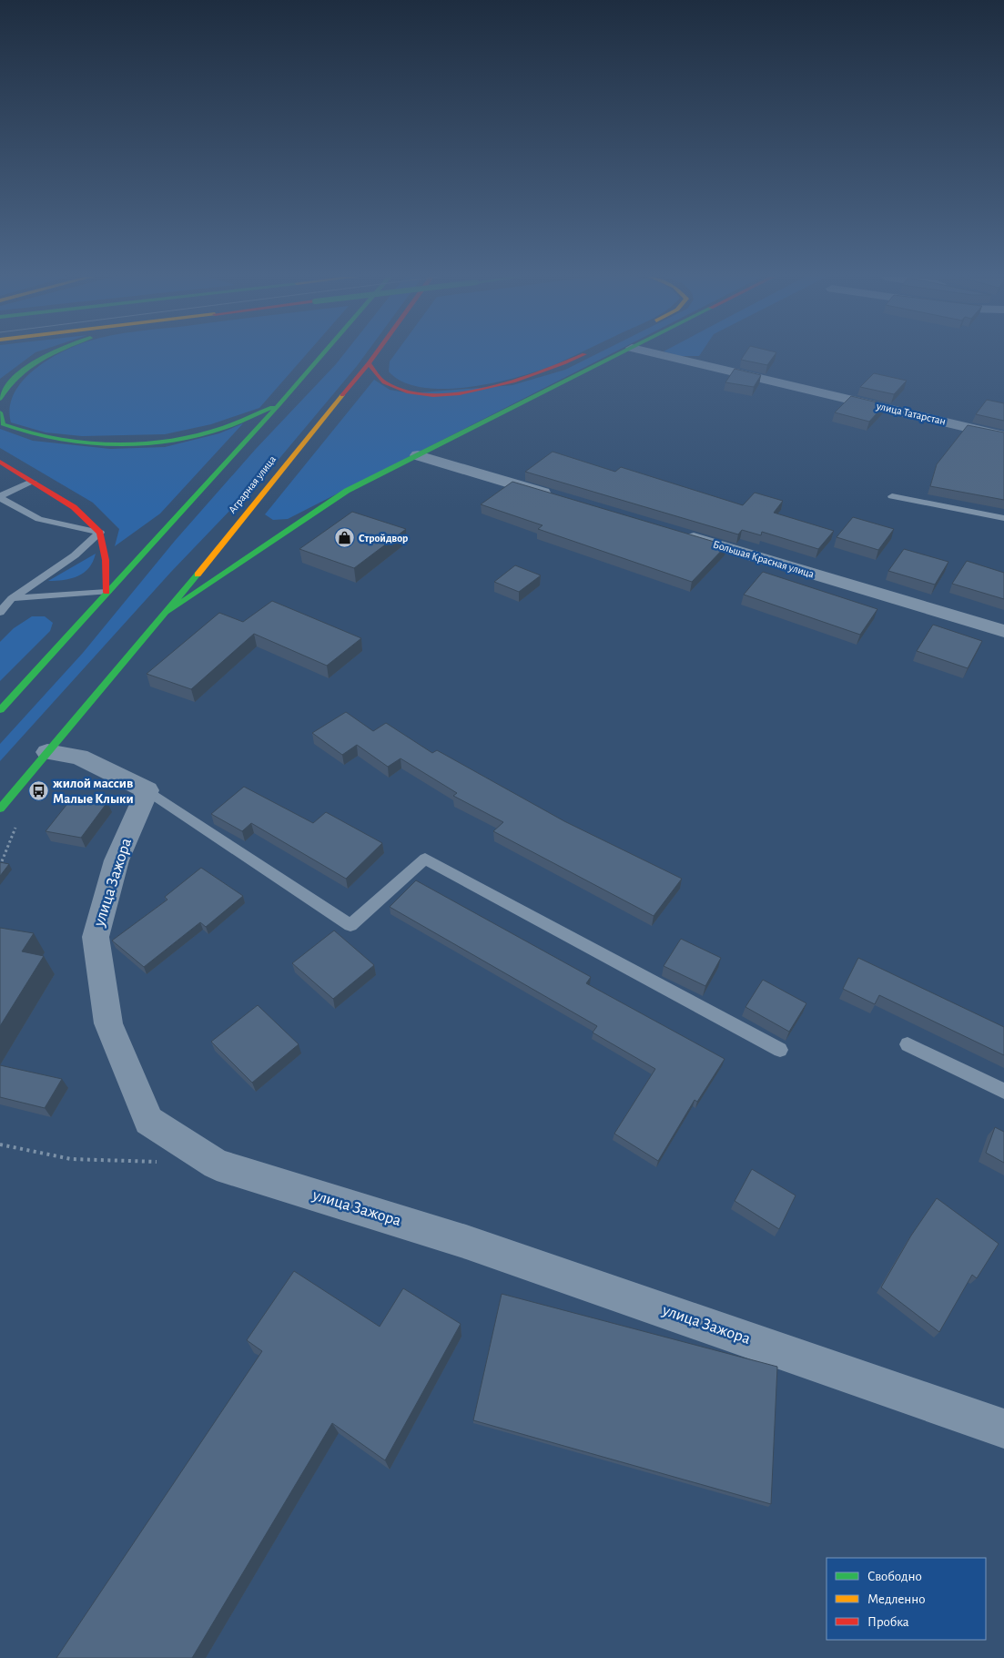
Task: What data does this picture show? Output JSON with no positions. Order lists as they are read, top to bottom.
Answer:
{
  "streets": {
    "main road": ["Аграрная улица"],
    "street": ["улица Татарстан", "Большая Красная улица", "улица Зажора"]
  },
  "places": {
    "shop": ["Стройдвор"],
    "bus stop": ["жилой массив Малые Клыки"]
  },
  "legend": ["Свободно", "Медленно", "Пробка"]
}
